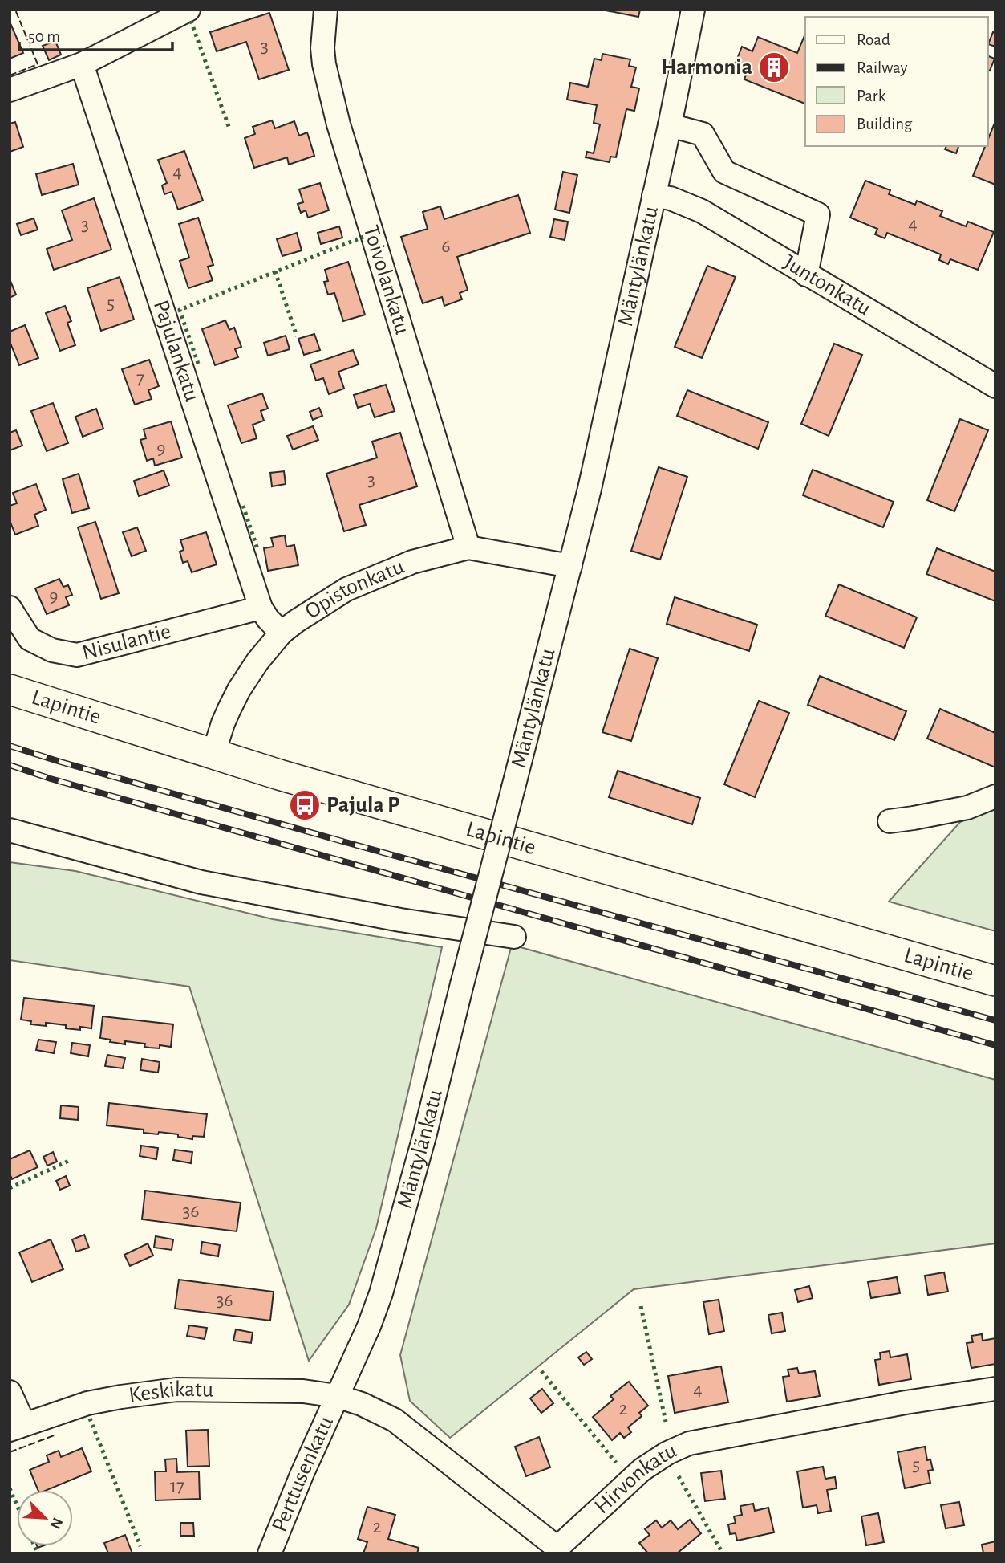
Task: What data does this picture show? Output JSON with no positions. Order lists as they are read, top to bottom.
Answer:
{
  "streets": {
    "main road": ["Lapintie"],
    "street": [
      "Mäntylänkatu",
      "Toivolankatu",
      "Juntonkatu",
      "Pajulankatu",
      "Opistonkatu",
      "Nisulantie",
      "Keskikatu",
      "Perttusenkatu",
      "Hirvonkatu"
    ]
  },
  "crossings": [
    ["Mäntylänkatu", "Juntonkatu"],
    ["Mäntylänkatu", "Opistonkatu"],
    ["Mäntylänkatu", "Keskikatu"],
    ["Mäntylänkatu", "Perttusenkatu"],
    ["Mäntylänkatu", "Hirvonkatu"],
    ["Toivolankatu", "Opistonkatu"],
    ["Pajulankatu", "Opistonkatu"],
    ["Pajulankatu", "Nisulantie"],
    ["Opistonkatu", "Lapintie"],
    ["Keskikatu", "Perttusenkatu"],
    ["Keskikatu", "Hirvonkatu"],
    ["Perttusenkatu", "Hirvonkatu"]
  ],
  "places": {
    "building": ["Harmonia"],
    "bus stop": ["Pajula P"]
  },
  "house_numbers": [
    "3",
    "4",
    "4",
    "3",
    "6",
    "5",
    "7",
    "9",
    "3",
    "9",
    "36",
    "36",
    "4",
    "2",
    "5",
    "17",
    "2"
  ],
  "legend": [
    "Road",
    "Railway",
    "Park",
    "Building"
  ],
  "scale_bar": "50 m",
  "north": "bottom right"
}
